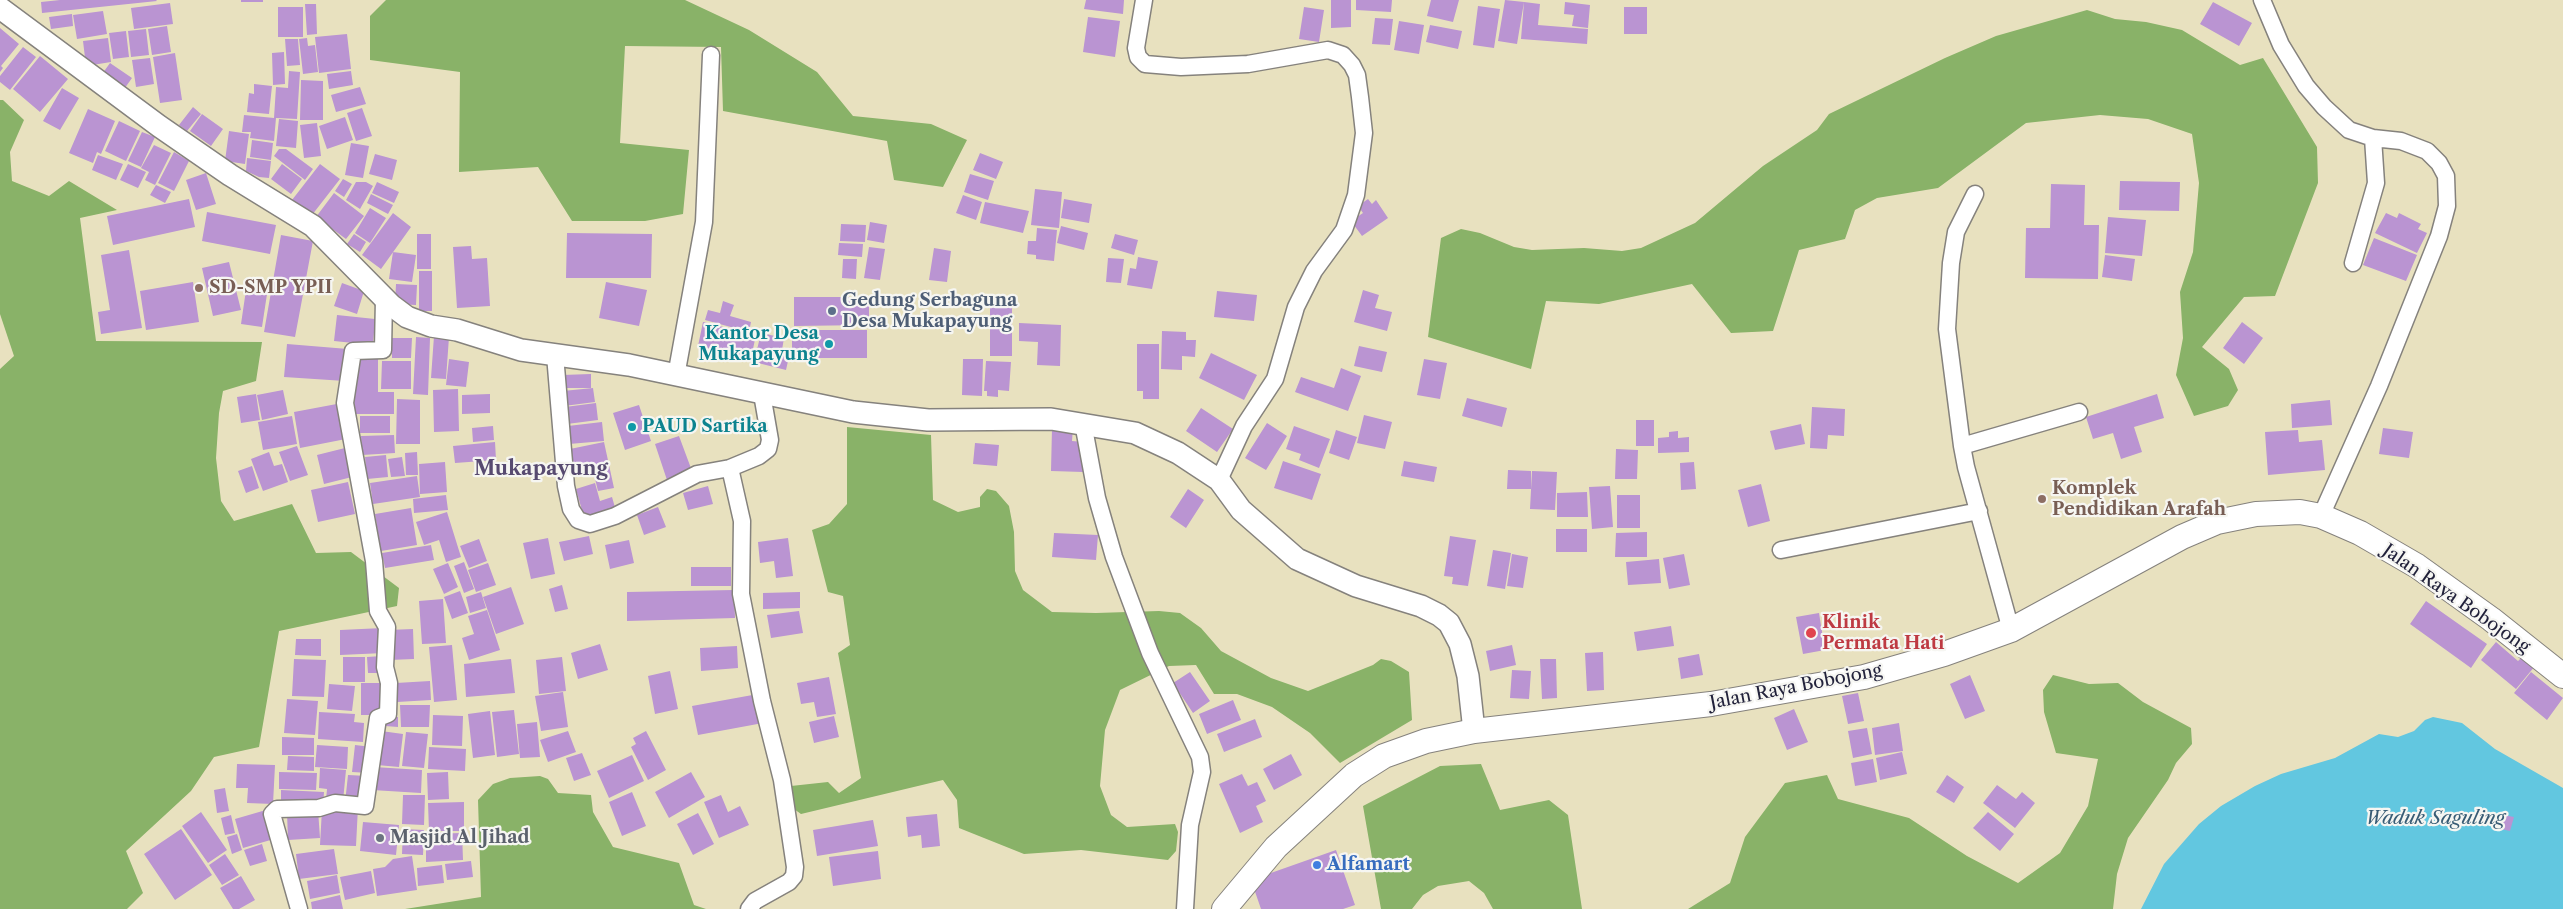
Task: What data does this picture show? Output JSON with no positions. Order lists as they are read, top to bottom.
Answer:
{
  "streets": {
    "main road": ["Jalan Raya Bobojong"]
  },
  "districts": ["Mukapayung"],
  "water": ["Waduk Saguling"],
  "places": [
    "SD-SMP YPII",
    "Gedung Serbaguna Desa Mukapayung",
    "Kantor Desa Mukapayung",
    "PAUD Sartika",
    "Komplek Pendidikan Arafah",
    "Klinik Permata Hati",
    "Masjid Al Jihad",
    "Alfamart"
  ]
}
